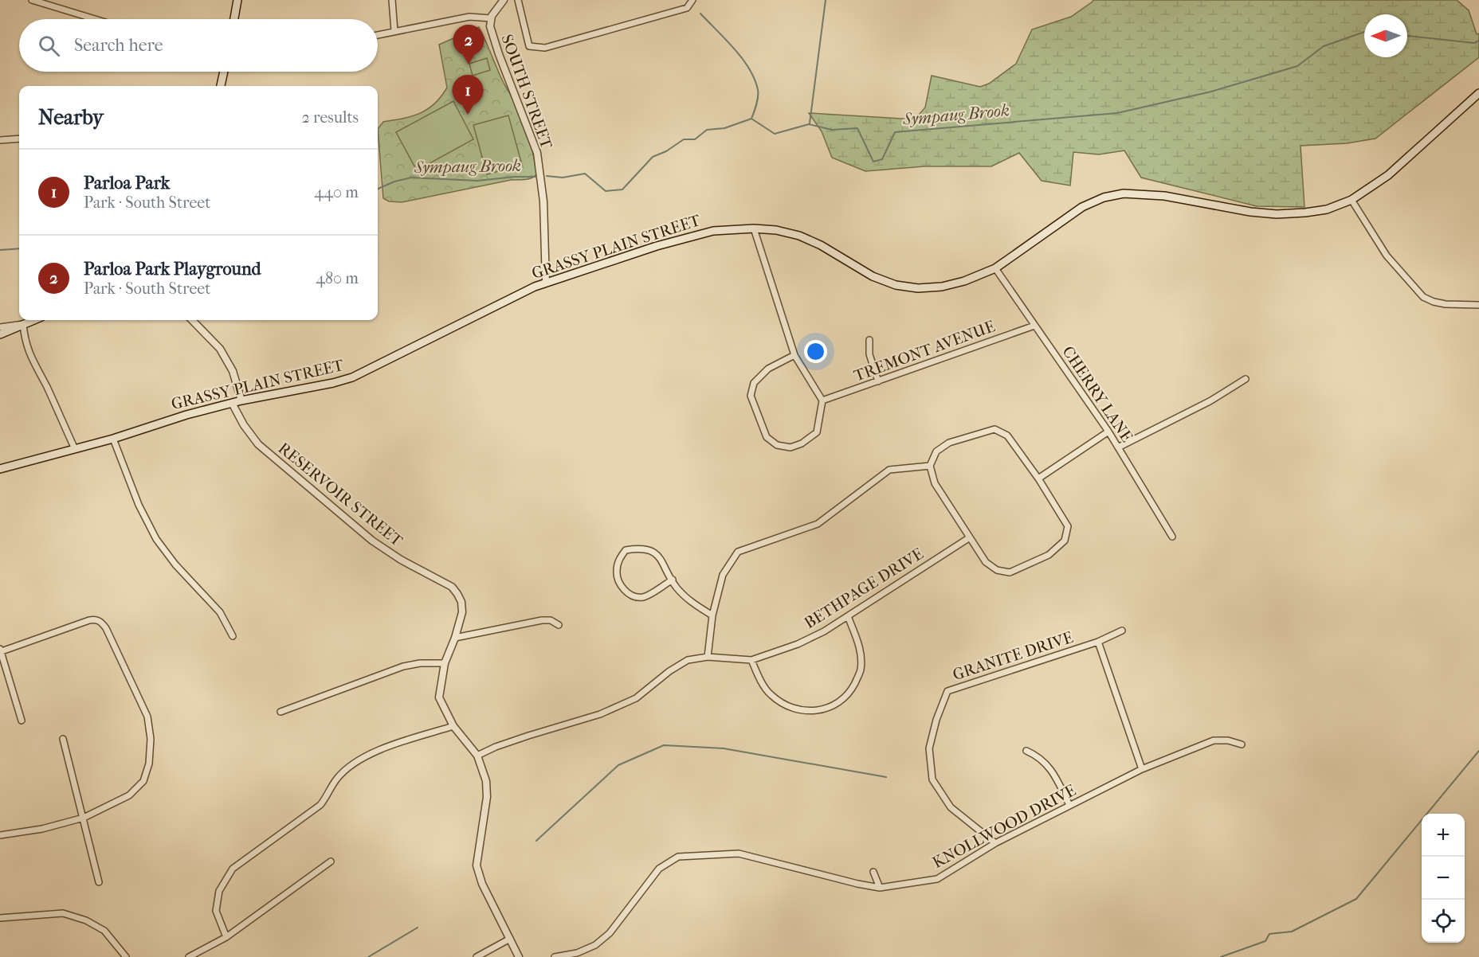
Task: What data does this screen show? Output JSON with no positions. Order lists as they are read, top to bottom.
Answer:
{
  "streets": {
    "main road": ["GRASSY PLAIN STREET"],
    "street": [
      "SOUTH STREET",
      "TREMONT AVENUE",
      "CHERRY LANE",
      "RESERVOIR STREET",
      "BETHPAGE DRIVE",
      "GRANITE DRIVE",
      "KNOLLWOOD DRIVE"
    ]
  },
  "crossings": [
    ["SOUTH STREET", "GRASSY PLAIN STREET"],
    ["GRASSY PLAIN STREET", "CHERRY LANE"],
    ["GRASSY PLAIN STREET", "RESERVOIR STREET"],
    ["TREMONT AVENUE", "CHERRY LANE"],
    ["RESERVOIR STREET", "BETHPAGE DRIVE"],
    ["GRANITE DRIVE", "KNOLLWOOD DRIVE"]
  ],
  "water": ["Sympaug Brook"],
  "north": "left",
  "page": {
    "search": "Search here",
    "pins": ["2", "1"],
    "heading": ["Nearby", "2 results"],
    "list": [
      {
        "mark": "1",
        "name": "Parloa Park",
        "note": "Park · South Street",
        "value": "440 m"
      },
      {
        "mark": "2",
        "name": "Parloa Park Playground",
        "note": "Park · South Street",
        "value": "480 m"
      }
    ],
    "map_buttons": ["+", "−"]
  }
}
